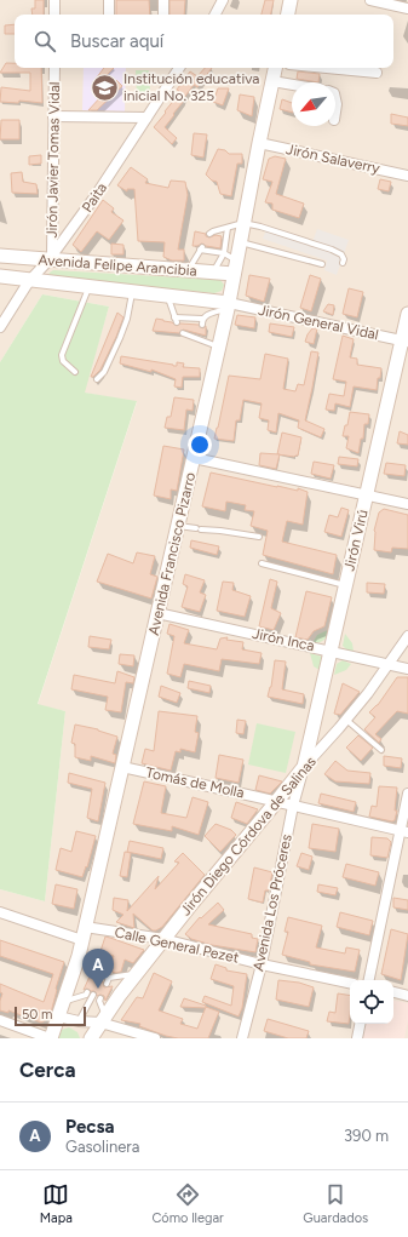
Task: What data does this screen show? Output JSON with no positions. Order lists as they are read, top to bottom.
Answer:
{
  "streets": {
    "main road": [
      "Avenida Felipe Arancibia",
      "Jirón Virú",
      "Avenida Francisco Pizarro",
      "Jirón Diego Córdova de Salinas"
    ],
    "street": [
      "Jirón Salaverry",
      "Jirón Javier Tomas Vidal",
      "Paita",
      "Jirón General Vidal",
      "Jirón Inca",
      "Tomás de Molla",
      "Avenida Los Próceres",
      "Calle General Pezet"
    ]
  },
  "crossings": [
    ["Jirón Salaverry", "Avenida Francisco Pizarro"],
    ["Jirón Javier Tomas Vidal", "Paita"],
    ["Jirón Javier Tomas Vidal", "Avenida Felipe Arancibia"],
    ["Paita", "Avenida Felipe Arancibia"],
    ["Avenida Felipe Arancibia", "Jirón General Vidal"],
    ["Avenida Felipe Arancibia", "Avenida Francisco Pizarro"],
    ["Jirón General Vidal", "Jirón Virú"],
    ["Jirón General Vidal", "Avenida Francisco Pizarro"],
    ["Jirón Virú", "Jirón Inca"],
    ["Jirón Virú", "Jirón Diego Córdova de Salinas"],
    ["Jirón Virú", "Avenida Los Próceres"],
    ["Avenida Francisco Pizarro", "Jirón Inca"],
    ["Avenida Francisco Pizarro", "Tomás de Molla"],
    ["Avenida Francisco Pizarro", "Calle General Pezet"],
    ["Jirón Inca", "Jirón Diego Córdova de Salinas"],
    ["Tomás de Molla", "Jirón Diego Córdova de Salinas"],
    ["Tomás de Molla", "Avenida Los Próceres"],
    ["Jirón Diego Córdova de Salinas", "Avenida Los Próceres"],
    ["Jirón Diego Córdova de Salinas", "Calle General Pezet"],
    ["Avenida Los Próceres", "Calle General Pezet"]
  ],
  "places": {
    "school or university": ["Institución educativa inicial No. 325"]
  },
  "scale_bar": "50 m",
  "north": "bottom left",
  "page": {
    "search": "Buscar aquí",
    "pins": "A",
    "scale": "50 m",
    "heading": "Cerca",
    "list": [
      {
        "mark": "A",
        "name": "Pecsa",
        "note": "Gasolinera",
        "value": "390 m"
      }
    ],
    "nav": ["Mapa", "Cómo llegar", "Guardados"]
  }
}
